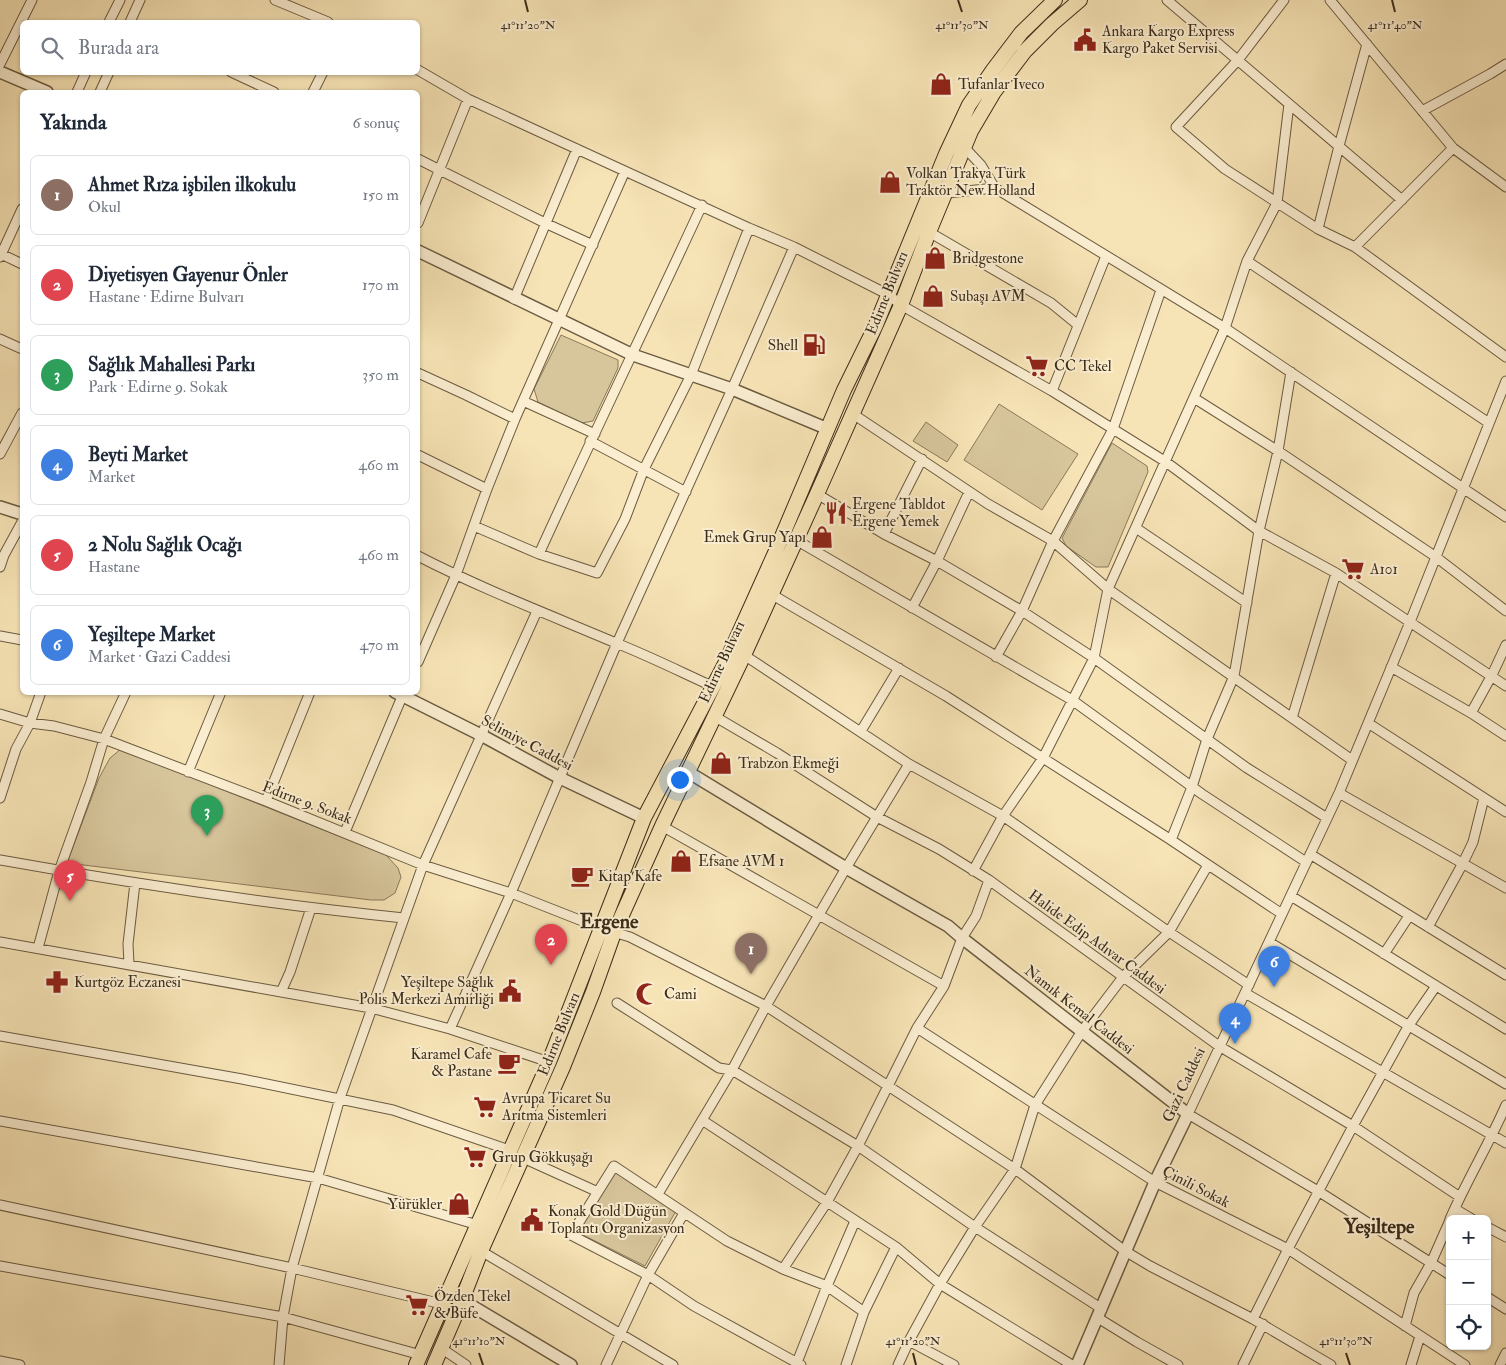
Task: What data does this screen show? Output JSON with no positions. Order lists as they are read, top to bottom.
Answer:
{
  "streets": {
    "highway": ["Edirne Bulvarı"],
    "street": [
      "Selimiye Caddesi",
      "Edirne 9. Sokak",
      "Halide Edip Adıvar Caddesi",
      "Namık Kemal Caddesi",
      "Gazi Caddesi",
      "Çinili Sokak"
    ]
  },
  "crossings": [
    ["Edirne Bulvarı", "Selimiye Caddesi"],
    ["Edirne Bulvarı", "Edirne 9. Sokak"],
    ["Edirne Bulvarı", "Halide Edip Adıvar Caddesi"],
    ["Edirne Bulvarı", "Namık Kemal Caddesi"],
    ["Edirne 9. Sokak", "Gazi Caddesi"],
    ["Halide Edip Adıvar Caddesi", "Gazi Caddesi"],
    ["Namık Kemal Caddesi", "Gazi Caddesi"],
    ["Gazi Caddesi", "Çinili Sokak"]
  ],
  "districts": ["Ergene", "Yeşiltepe"],
  "places": {
    "public building": ["Ankara Kargo Express Kargo Paket Servisi", "Yeşiltepe Sağlık Polis Merkezi Amirliği", "Konak Gold Düğün Toplantı Organizasyon"],
    "shop": [
      "Tufanlar Iveco",
      "Volkan Trakya Türk Traktör New Holland",
      "Bridgestone",
      "Subaşı AVM",
      "Emek Grup Yapı",
      "Trabzon Ekmeği",
      "Efsane AVM 1",
      "Yürükler"
    ],
    "fuel station": ["Shell"],
    "supermarket": [
      "CC Tekel",
      "A101",
      "Avrupa Ticaret Su Arıtma Sistemleri",
      "Grup Gökkuşağı",
      "Özden Tekel & Büfe"
    ],
    "restaurant": ["Ergene Tabldot Ergene Yemek"],
    "cafe": ["Kitap Kafe", "Karamel Cafe & Pastane"],
    "pharmacy": ["Kurtgöz Eczanesi"],
    "mosque": ["Cami"]
  },
  "page": {
    "search": "Burada ara",
    "heading": ["Yakında", "6 sonuç"],
    "list": [
      {
        "mark": "1",
        "name": "Ahmet Rıza işbilen ilkokulu",
        "note": "Okul",
        "value": "150 m"
      },
      {
        "mark": "2",
        "name": "Diyetisyen Gayenur Önler",
        "note": "Hastane · Edirne Bulvarı",
        "value": "170 m"
      },
      {
        "mark": "3",
        "name": "Sağlık Mahallesi Parkı",
        "note": "Park · Edirne 9. Sokak",
        "value": "350 m"
      },
      {
        "mark": "4",
        "name": "Beyti Market",
        "note": "Market",
        "value": "460 m"
      },
      {
        "mark": "5",
        "name": "2 Nolu Sağlık Ocağı",
        "note": "Hastane",
        "value": "460 m"
      },
      {
        "mark": "6",
        "name": "Yeşiltepe Market",
        "note": "Market · Gazi Caddesi",
        "value": "470 m"
      }
    ],
    "pins": [
      "3",
      "5",
      "2",
      "1",
      "6",
      "4"
    ],
    "map_buttons": ["+", "−"]
  },
  "coordinates": [
    "41°11'20\"N",
    "41°11'30\"N",
    "41°11'40\"N",
    "41°11'10\"N"
  ]
}
